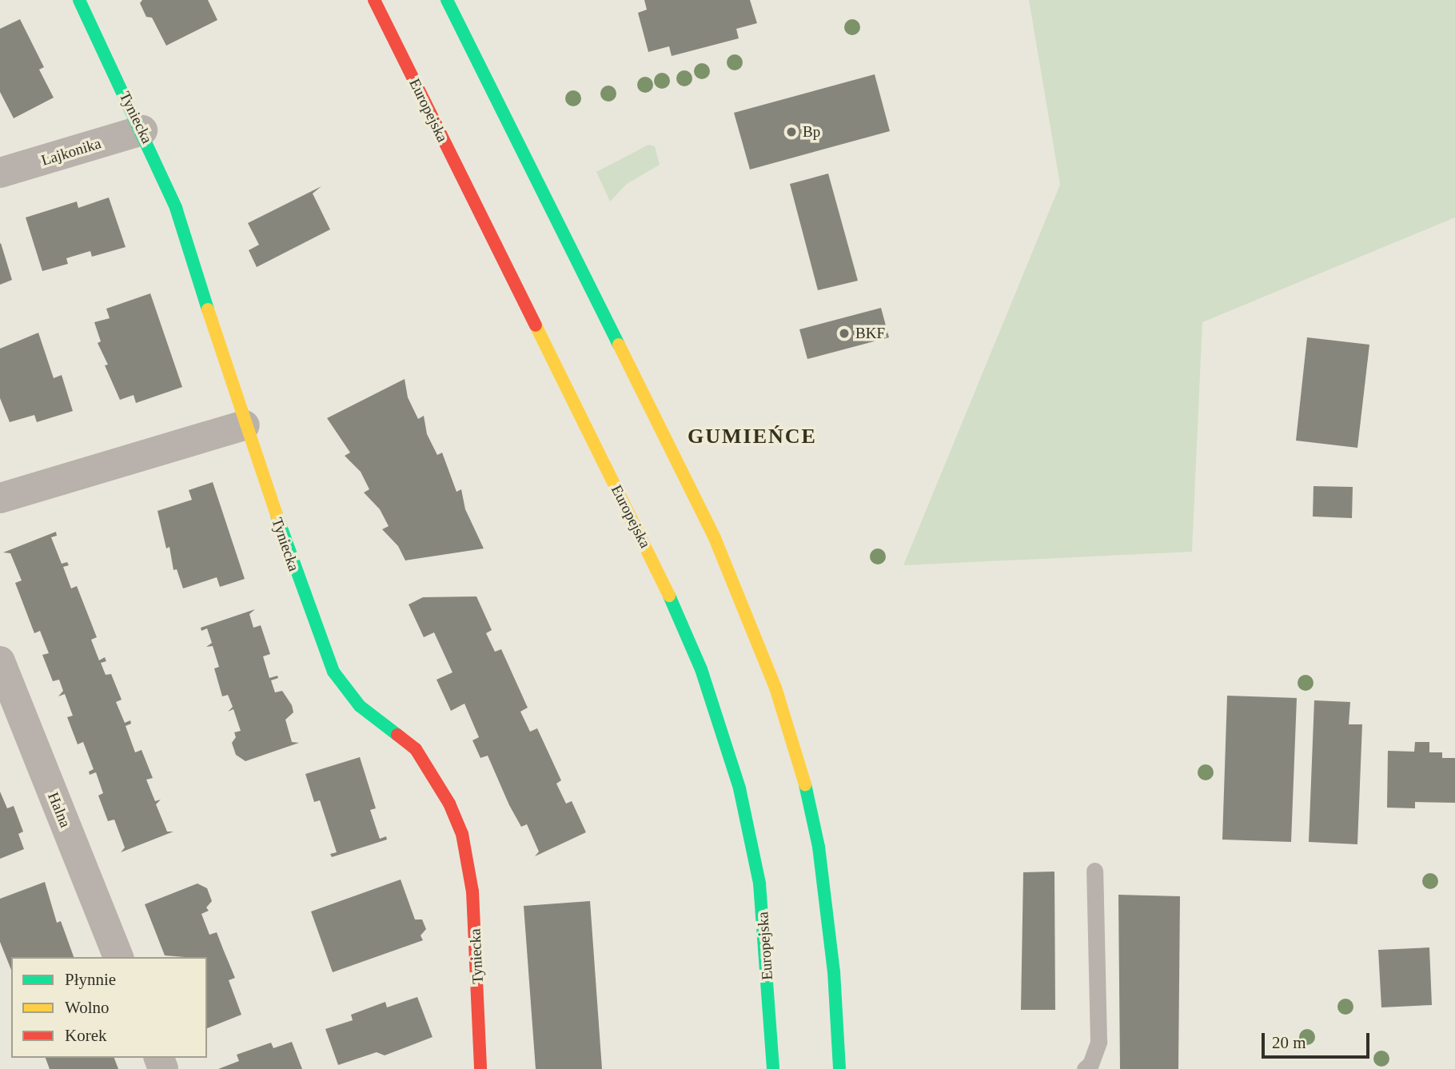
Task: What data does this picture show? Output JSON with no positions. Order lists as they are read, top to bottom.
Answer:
{
  "streets": {
    "main road": ["Europejska", "Tyniecka"],
    "street": ["Lajkonika", "Halna"]
  },
  "crossings": [
    ["Tyniecka", "Lajkonika"]
  ],
  "districts": ["GUMIEŃCE"],
  "places": ["Bp", "BKF"],
  "legend": ["Płynnie", "Wolno", "Korek"],
  "scale_bar": "20 m"
}
